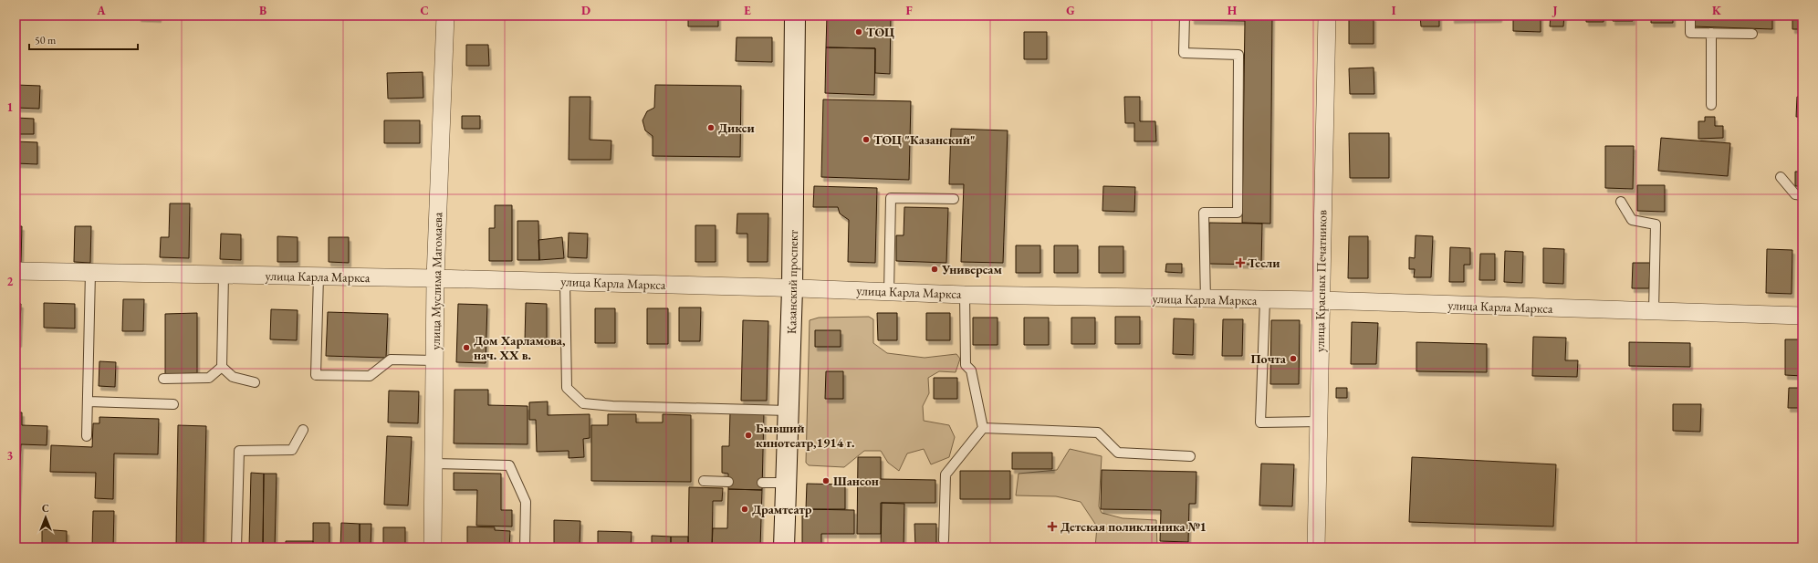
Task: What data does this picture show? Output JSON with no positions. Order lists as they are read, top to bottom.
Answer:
{
  "streets": {
    "main road": ["Казанский проспект"],
    "street": ["улица Карла Маркса", "улица Муслима Магомаева", "улица Красных Печатников"]
  },
  "crossings": [
    ["улица Карла Маркса", "улица Муслима Магомаева"],
    ["улица Карла Маркса", "улица Красных Печатников"],
    ["улица Карла Маркса", "Казанский проспект"]
  ],
  "places": {
    "other": [
      "ТОЦ",
      "Дикси",
      "ТОЦ \"Казанский\"",
      "Универсам",
      "Дом Харламова, нач. XX в.",
      "Почта",
      "Бывший кинотеатр,1914 г.",
      "Шансон",
      "Драмтеатр"
    ],
    "health": ["Тесли", "Детская поликлиника №1"]
  },
  "scale_bar": "50 m",
  "north": "top",
  "grid": {
    "columns": [
      "A",
      "B",
      "C",
      "D",
      "E",
      "F",
      "G",
      "H",
      "I",
      "J",
      "K"
    ],
    "rows": ["1", "2", "3"]
  }
}
